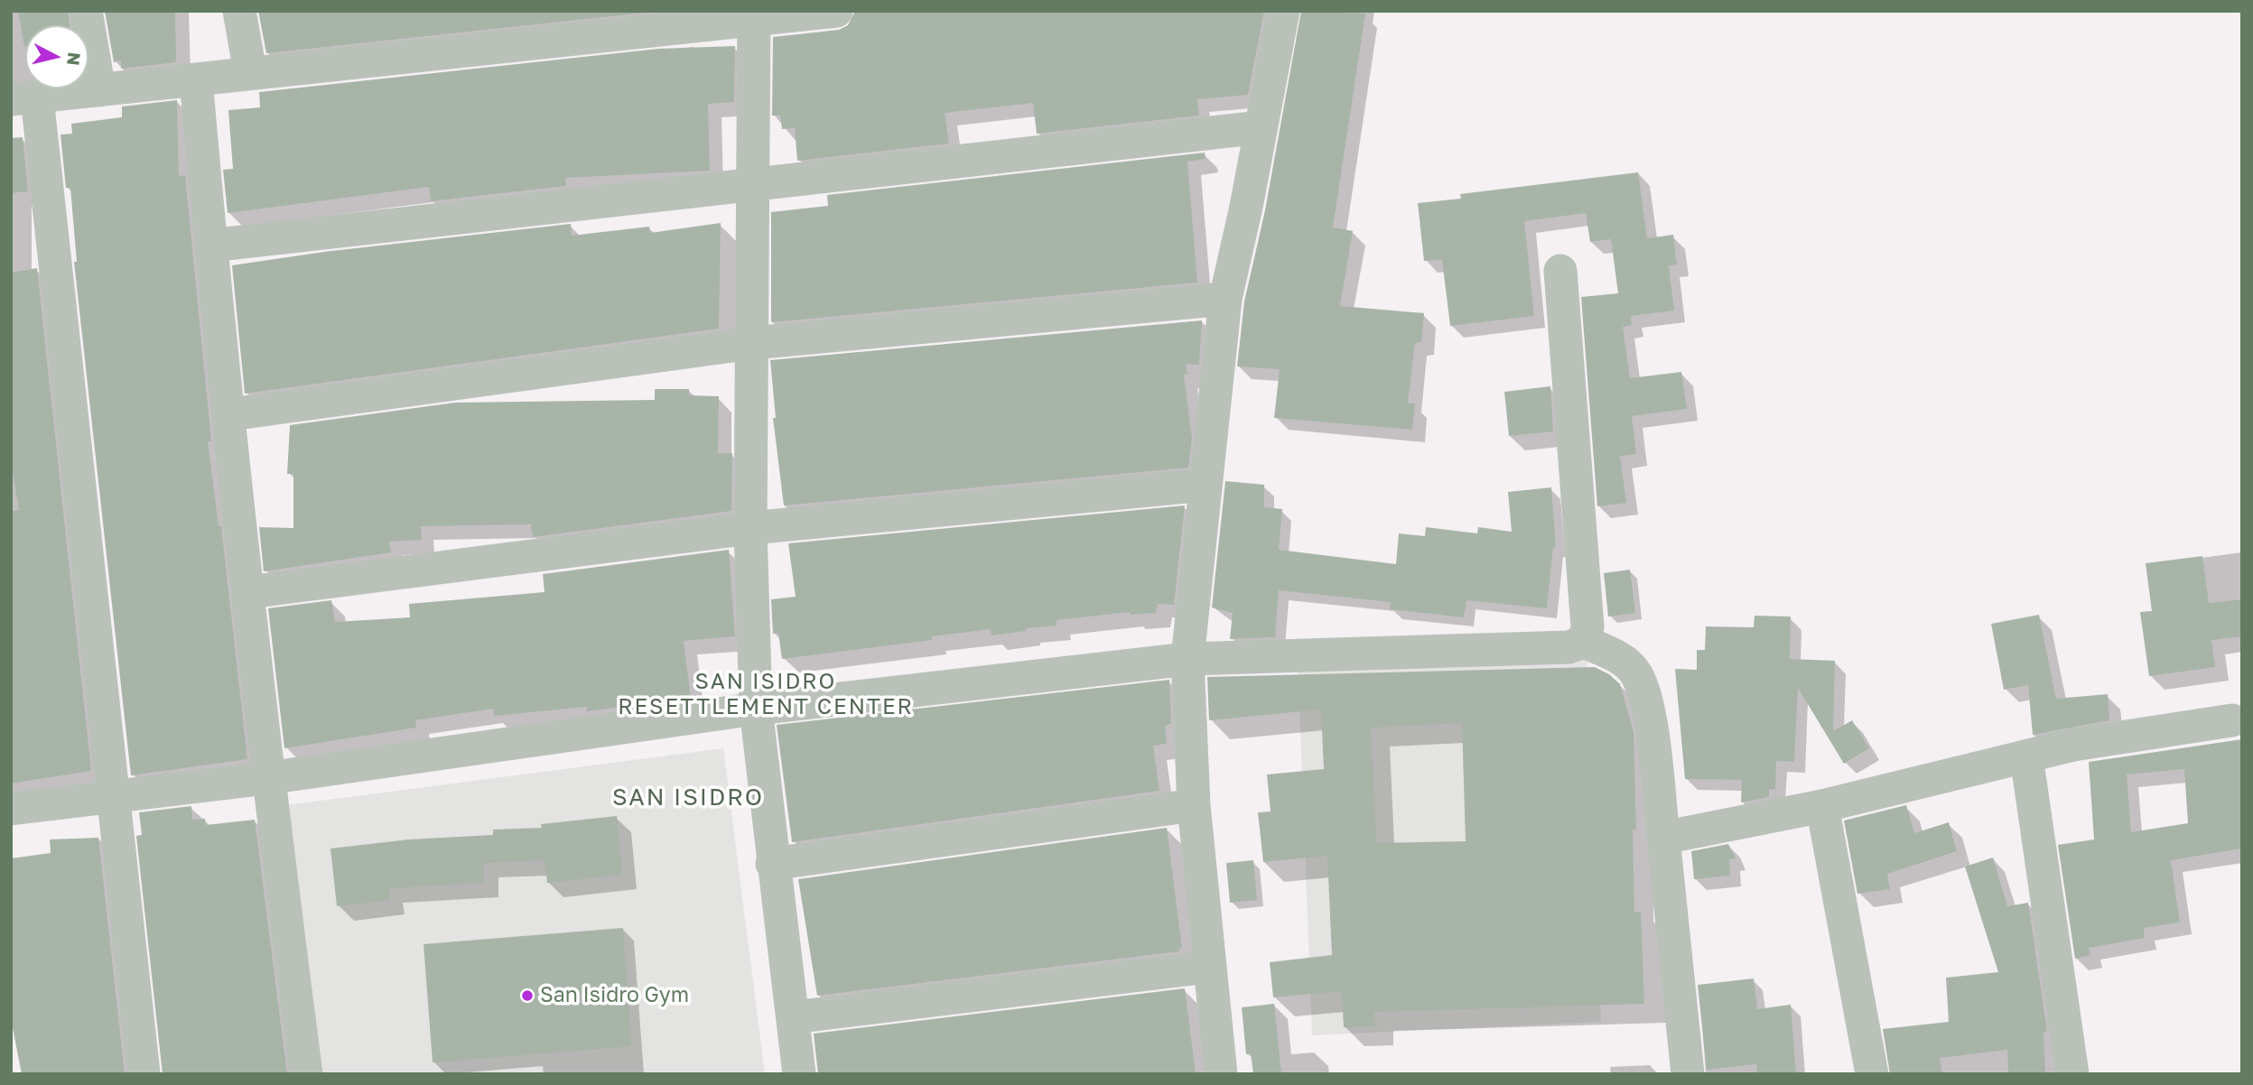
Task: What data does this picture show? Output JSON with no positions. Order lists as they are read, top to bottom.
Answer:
{
  "districts": ["SAN ISIDRO RESETTLEMENT CENTER", "SAN ISIDRO"],
  "places": ["San Isidro Gym"],
  "north": "right"
}
